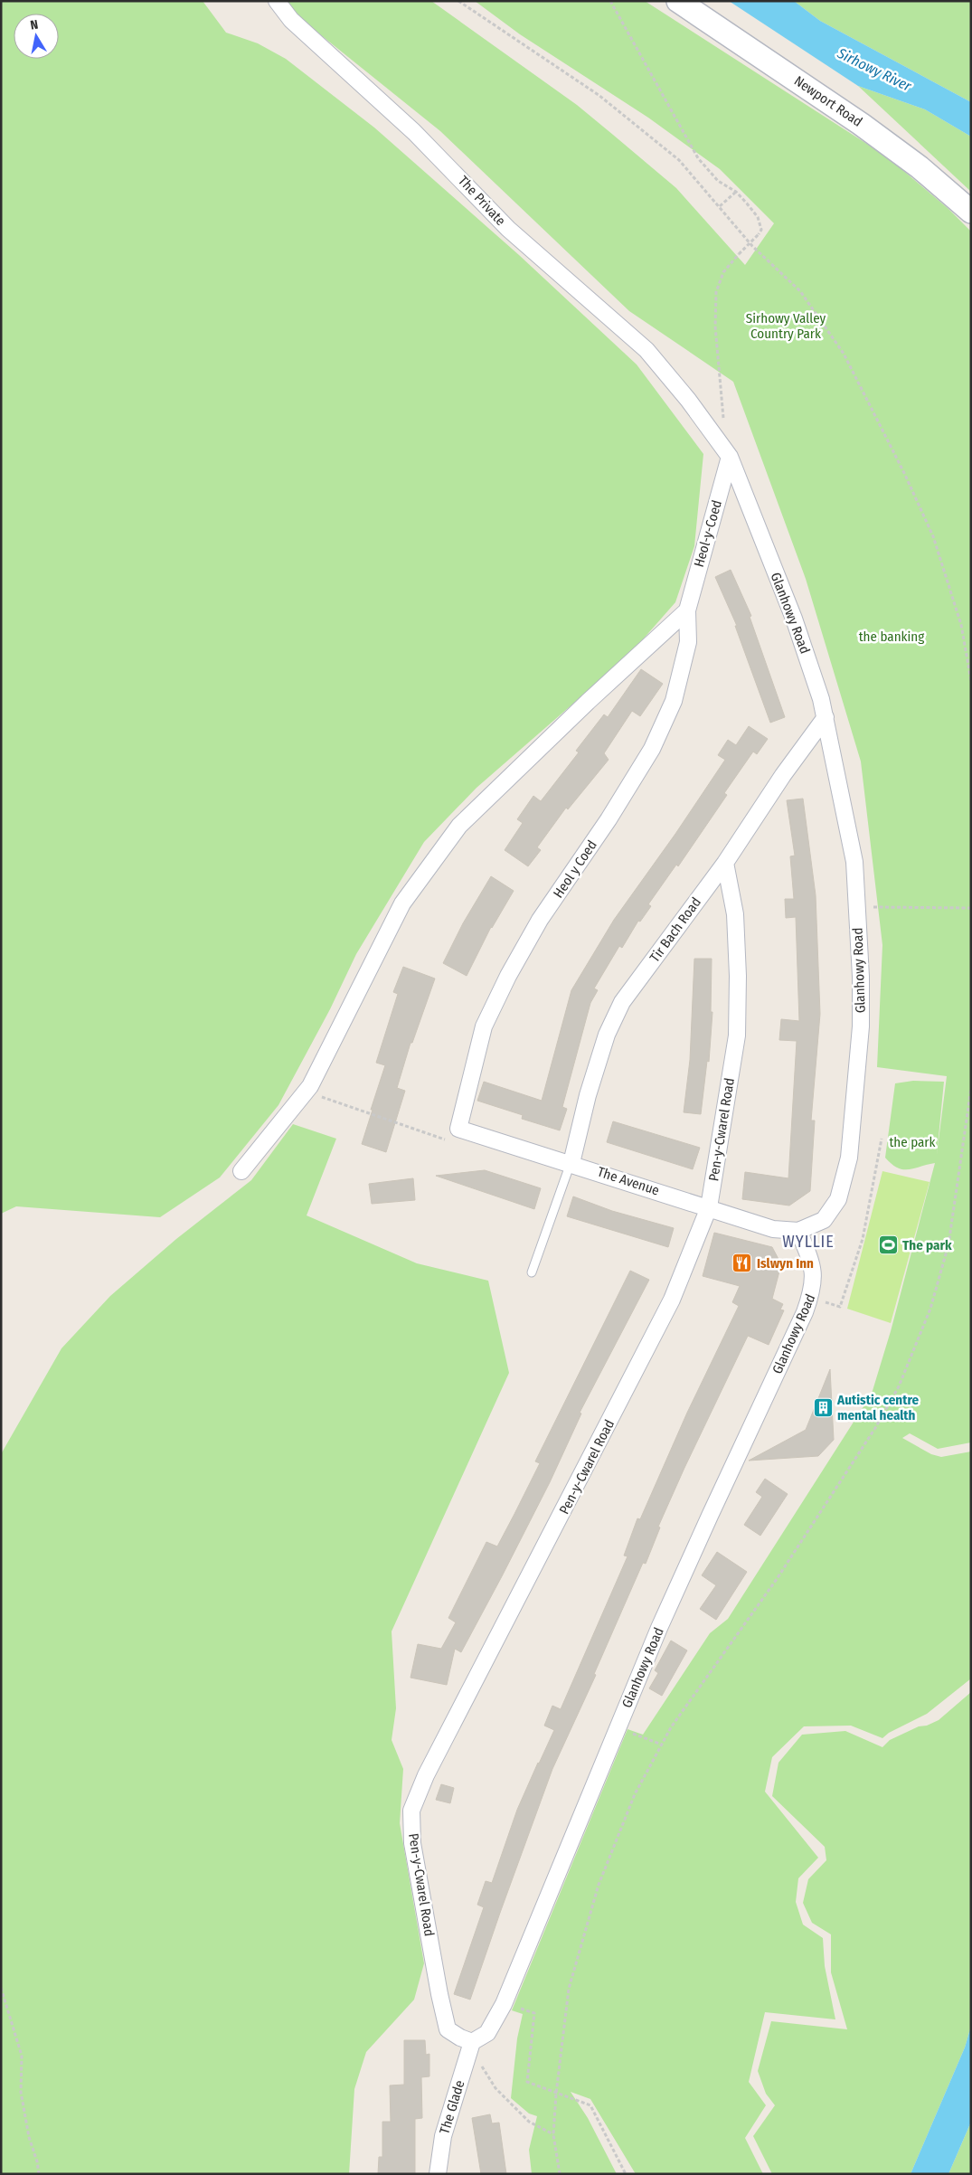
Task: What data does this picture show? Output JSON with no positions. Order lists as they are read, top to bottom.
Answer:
{
  "streets": {
    "main road": ["Newport Road"],
    "street": [
      "The Private",
      "Heol-y-Coed",
      "Glanhowy Road",
      "Heol y Coed",
      "Tir Bach Road",
      "Pen-y-Cwarel Road",
      "The Avenue",
      "The Glade"
    ]
  },
  "crossings": [
    ["The Private", "Glanhowy Road"],
    ["Heol-y-Coed", "Glanhowy Road"],
    ["Heol-y-Coed", "Heol y Coed"],
    ["Glanhowy Road", "Tir Bach Road"],
    ["Glanhowy Road", "Pen-y-Cwarel Road"],
    ["Glanhowy Road", "The Avenue"],
    ["Glanhowy Road", "The Glade"],
    ["Heol y Coed", "The Avenue"],
    ["Tir Bach Road", "Pen-y-Cwarel Road"],
    ["Tir Bach Road", "The Avenue"],
    ["Pen-y-Cwarel Road", "The Avenue"],
    ["Pen-y-Cwarel Road", "The Glade"]
  ],
  "districts": ["WYLLIE"],
  "water": ["Sirhowy River"],
  "parks": ["Sirhowy Valley Country Park", "the banking", "the park"],
  "places": {
    "sports": ["The park"],
    "restaurant": ["Islwyn Inn"],
    "building": ["Autistic centre mental health"]
  },
  "north": "top"
}
